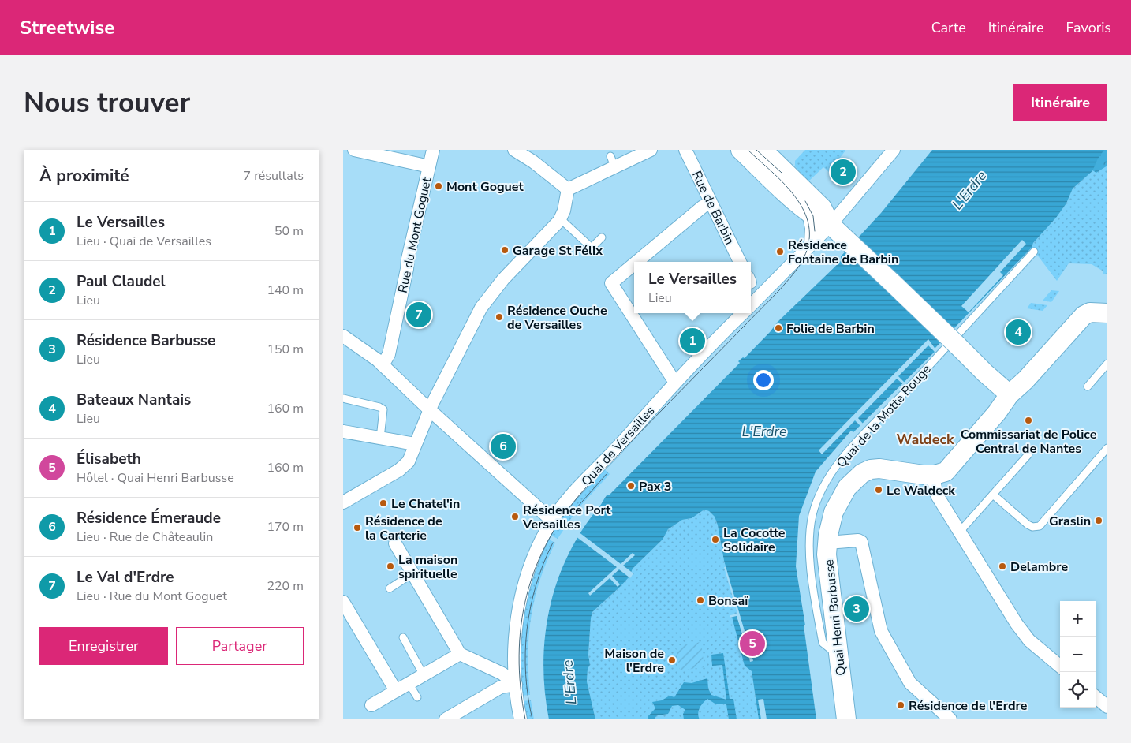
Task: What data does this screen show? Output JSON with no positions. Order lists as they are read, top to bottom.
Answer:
{
  "streets": {
    "street": [
      "Rue de Barbin",
      "Rue du Mont Goguet",
      "Quai de Versailles",
      "Quai Henri Barbusse"
    ],
    "lane": ["Quai de la Motte Rouge"]
  },
  "crossings": [
    ["Quai de la Motte Rouge", "Quai Henri Barbusse"]
  ],
  "districts": ["Waldeck"],
  "water": ["L'Erdre"],
  "places": [
    "Mont Goguet",
    "Garage St Félix",
    "Résidence Fontaine de Barbin",
    "Résidence Ouche de Versailles",
    "Folie de Barbin",
    "Commissariat de Police Central de Nantes",
    "Pax 3",
    "Le Waldeck",
    "Le Chatel'in",
    "Résidence Port Versailles",
    "Graslin",
    "Résidence de la Carterie",
    "La Cocotte Solidaire",
    "La maison spirituelle",
    "Delambre",
    "Bonsaï",
    "Maison de l'Erdre",
    "Résidence de l'Erdre"
  ],
  "page": {
    "header": "Streetwise",
    "nav": ["Carte", "Itinéraire", "Favoris"],
    "buttons": [
      "Itinéraire",
      ["Enregistrer", "Partager"]
    ],
    "title": "Nous trouver",
    "heading": ["À proximité", "7 résultats"],
    "pins": [
      "2",
      "7",
      "4",
      "1",
      "6",
      "3",
      "5"
    ],
    "list": [
      {
        "mark": "1",
        "name": "Le Versailles",
        "note": "Lieu · Quai de Versailles",
        "value": "50 m"
      },
      {
        "mark": "2",
        "name": "Paul Claudel",
        "note": "Lieu",
        "value": "140 m"
      },
      {
        "mark": "3",
        "name": "Résidence Barbusse",
        "note": "Lieu",
        "value": "150 m"
      },
      {
        "mark": "4",
        "name": "Bateaux Nantais",
        "note": "Lieu",
        "value": "160 m"
      },
      {
        "mark": "5",
        "name": "Élisabeth",
        "note": "Hôtel · Quai Henri Barbusse",
        "value": "160 m"
      },
      {
        "mark": "6",
        "name": "Résidence Émeraude",
        "note": "Lieu · Rue de Châteaulin",
        "value": "170 m"
      },
      {
        "mark": "7",
        "name": "Le Val d'Erdre",
        "note": "Lieu · Rue du Mont Goguet",
        "value": "220 m"
      }
    ],
    "popup": ["Le Versailles", "Lieu"],
    "map_buttons": ["+", "−"]
  }
}
